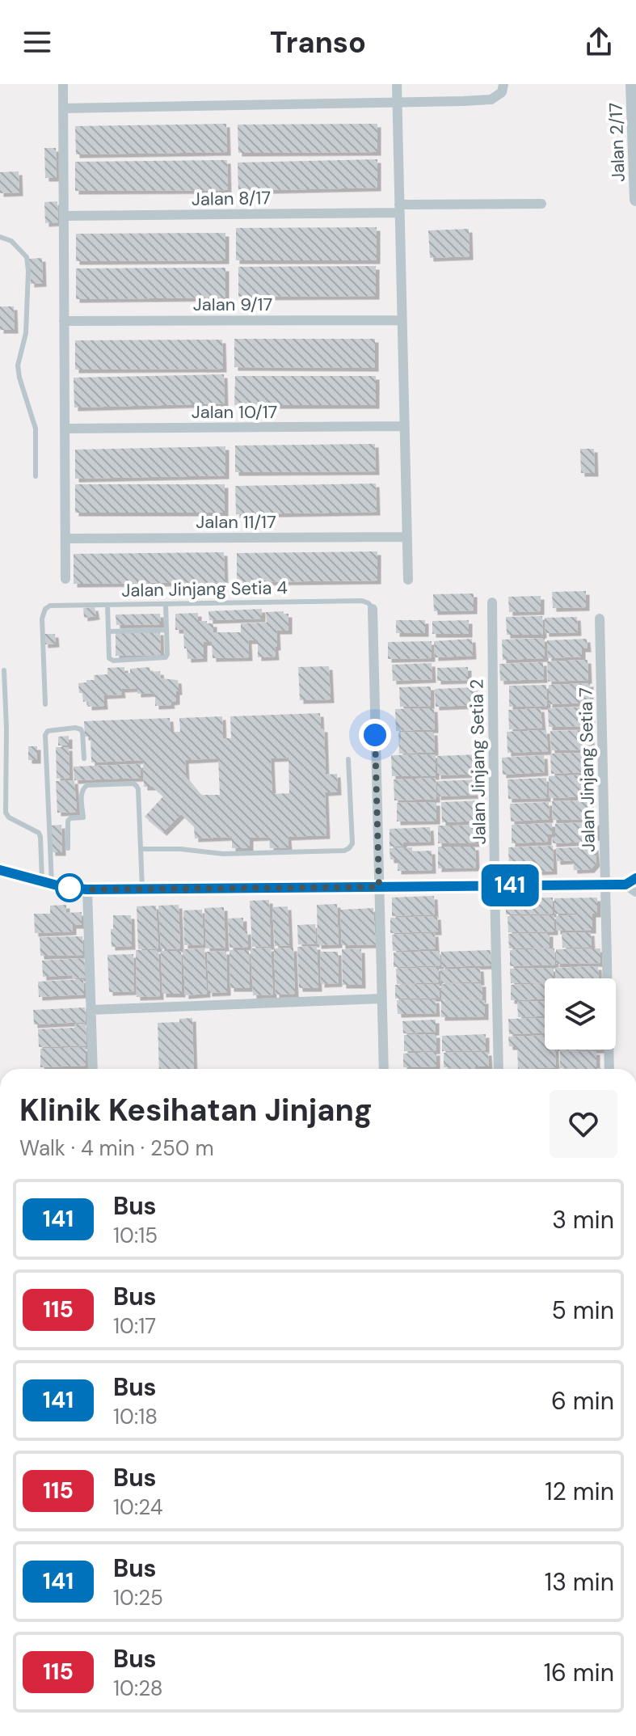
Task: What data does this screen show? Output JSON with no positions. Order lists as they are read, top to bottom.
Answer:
{
  "streets": {
    "street": [
      "Jalan 2/17",
      "Jalan 8/17",
      "Jalan 9/17",
      "Jalan 10/17",
      "Jalan 11/17",
      "Jalan Jinjang Setia 2",
      "Jalan Jinjang Setia 7"
    ],
    "lane": ["Jalan Jinjang Setia 4"]
  },
  "lines": ["bus line 141"],
  "page": {
    "header": "Transo",
    "on_map": "141",
    "heading": ["Klinik Kesihatan Jinjang", "Walk · 4 min · 250 m"],
    "list": [
      {
        "mark": "141",
        "name": "Bus",
        "note": "10:15",
        "value": "3 min"
      },
      {
        "mark": "115",
        "name": "Bus",
        "note": "10:17",
        "value": "5 min"
      },
      {
        "mark": "141",
        "name": "Bus",
        "note": "10:18",
        "value": "6 min"
      },
      {
        "mark": "115",
        "name": "Bus",
        "note": "10:24",
        "value": "12 min"
      },
      {
        "mark": "141",
        "name": "Bus",
        "note": "10:25",
        "value": "13 min"
      },
      {
        "mark": "115",
        "name": "Bus",
        "note": "10:28",
        "value": "16 min"
      }
    ]
  }
}
